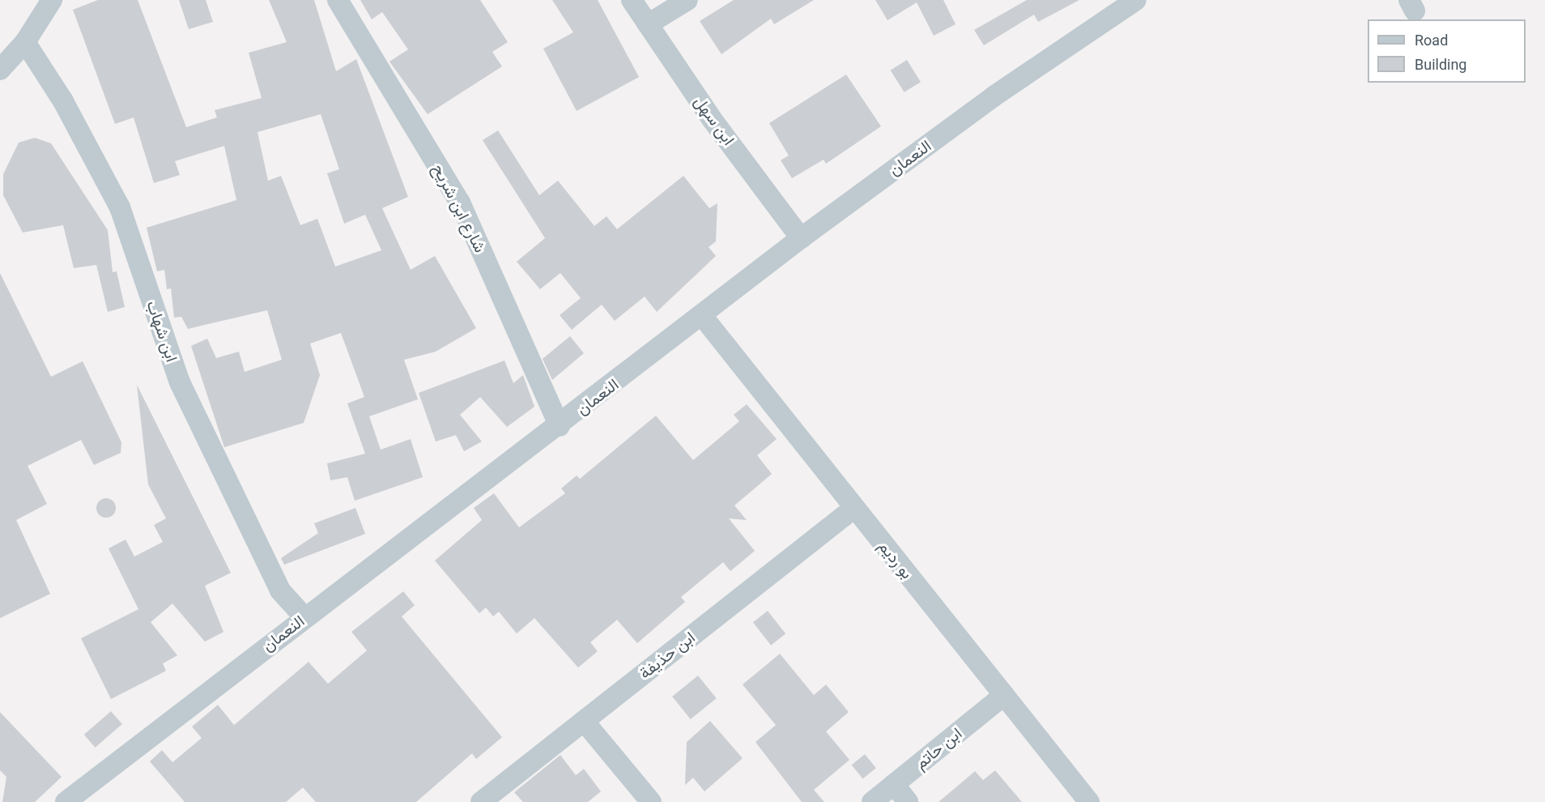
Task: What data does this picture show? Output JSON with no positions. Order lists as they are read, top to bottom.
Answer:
{
  "streets": {
    "street": [
      "ابن سهل",
      "النعمان",
      "شارع ابن شريح",
      "ابن شهاب",
      "بو رديم",
      "ابن حذيفة",
      "ابن حاتم"
    ]
  },
  "crossings": [
    ["ابن سهل", "النعمان"],
    ["النعمان", "شارع ابن شريح"],
    ["النعمان", "ابن شهاب"],
    ["النعمان", "بو رديم"],
    ["بو رديم", "ابن حذيفة"],
    ["بو رديم", "ابن حاتم"]
  ],
  "legend": ["Road", "Building"]
}
